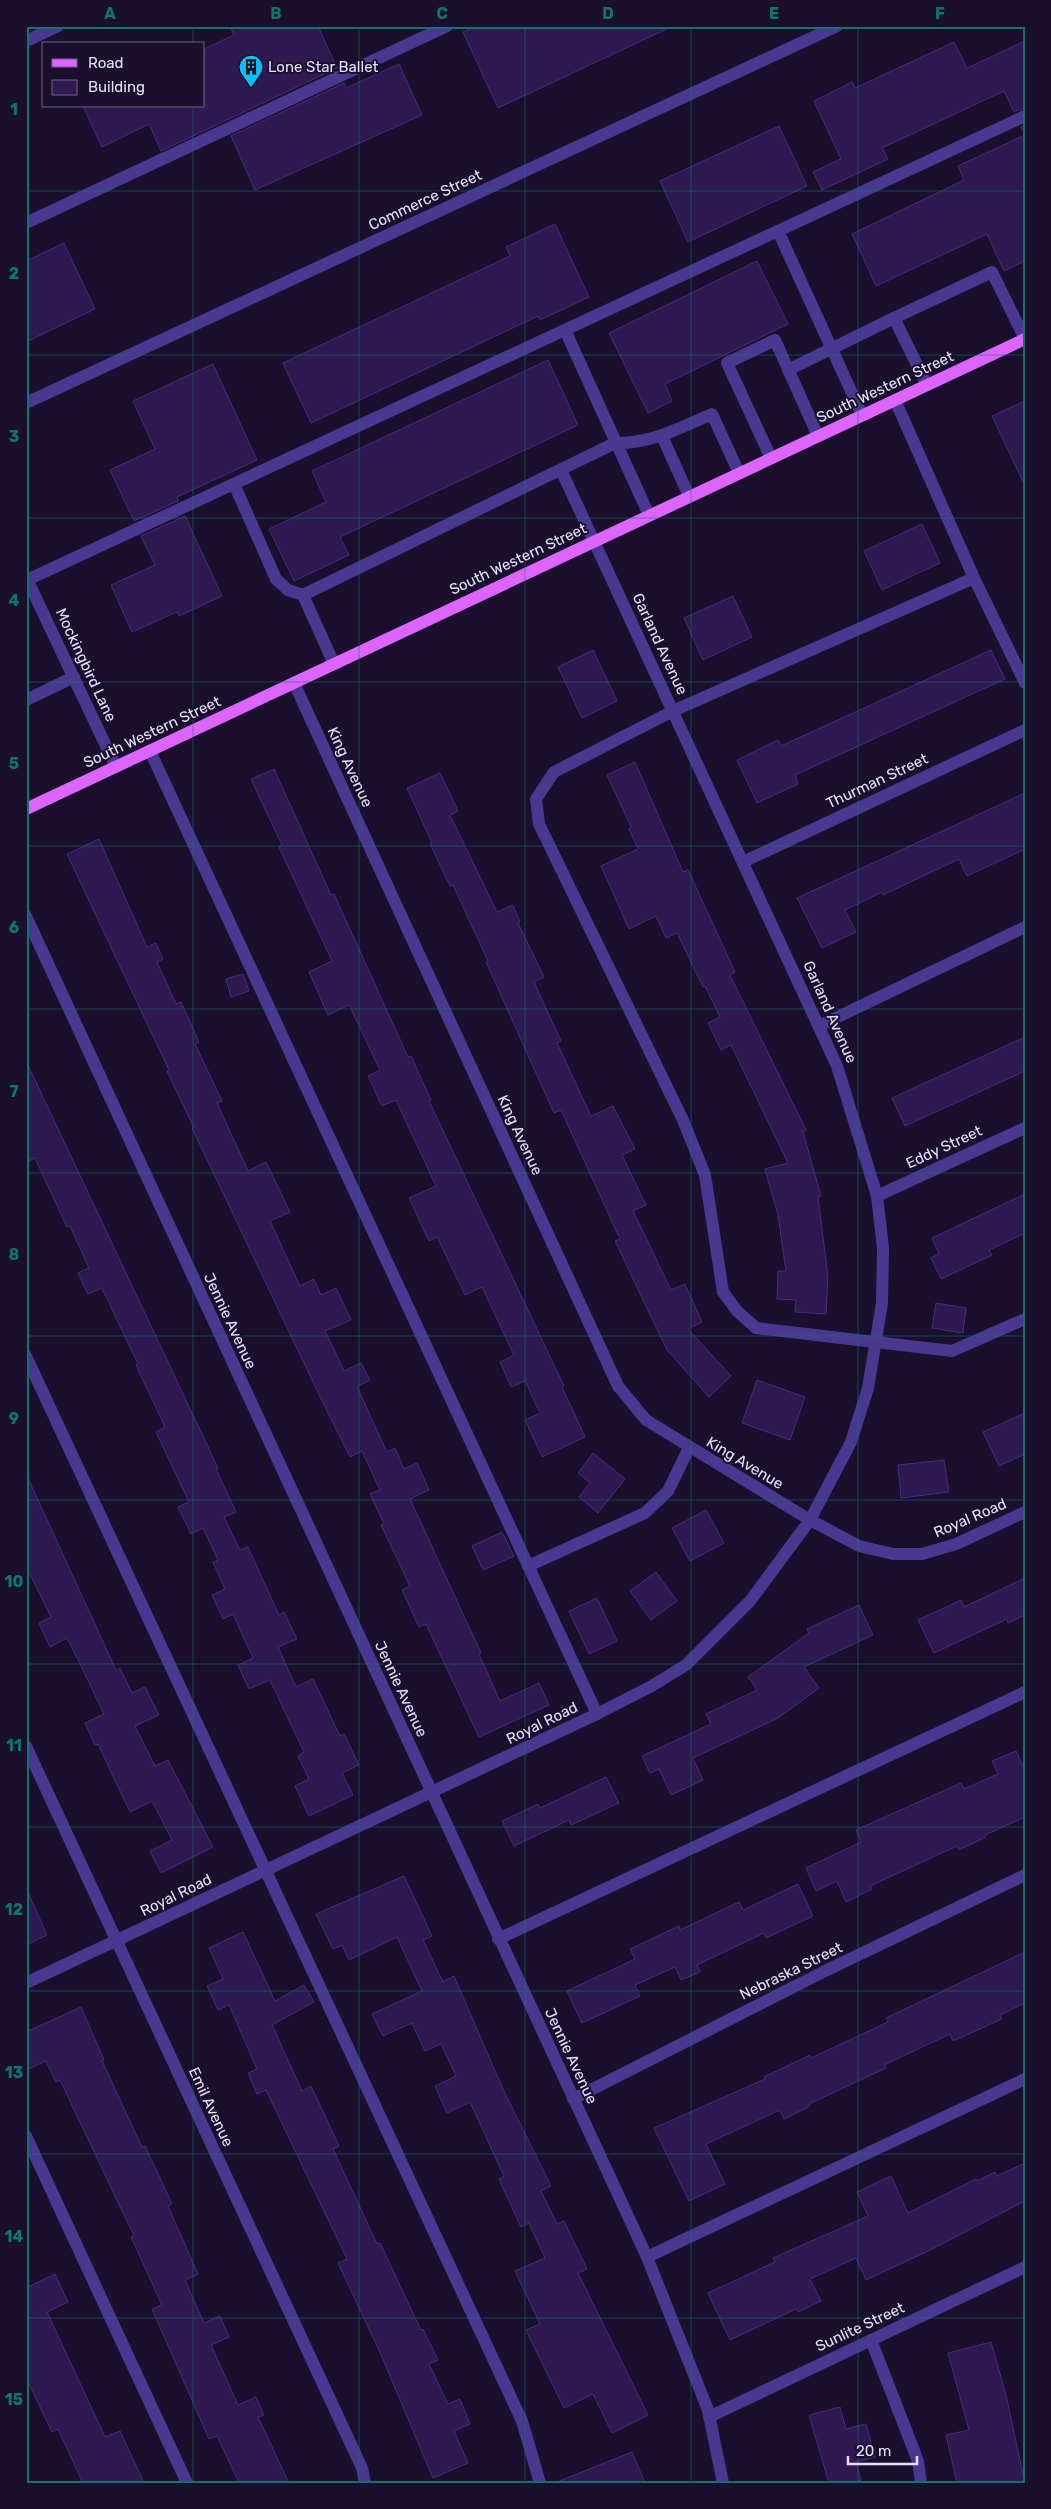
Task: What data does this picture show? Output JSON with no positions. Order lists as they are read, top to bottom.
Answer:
{
  "streets": {
    "main road": ["South Western Street"],
    "street": [
      "Commerce Street",
      "Garland Avenue",
      "Mockingbird Lane",
      "King Avenue",
      "Thurman Street",
      "Eddy Street",
      "Jennie Avenue",
      "Royal Road",
      "Nebraska Street",
      "Emil Avenue",
      "Sunlite Street"
    ]
  },
  "crossings": [
    ["South Western Street", "Garland Avenue"],
    ["South Western Street", "Mockingbird Lane"],
    ["South Western Street", "King Avenue"],
    ["Garland Avenue", "King Avenue"],
    ["Garland Avenue", "Thurman Street"],
    ["Garland Avenue", "Eddy Street"],
    ["Garland Avenue", "Royal Road"],
    ["King Avenue", "Royal Road"],
    ["Jennie Avenue", "Royal Road"],
    ["Jennie Avenue", "Nebraska Street"],
    ["Jennie Avenue", "Sunlite Street"],
    ["Royal Road", "Emil Avenue"]
  ],
  "places": {
    "building": ["Lone Star Ballet"]
  },
  "legend": ["Road", "Building"],
  "scale_bar": "20 m",
  "grid": {
    "columns": [
      "A",
      "B",
      "C",
      "D",
      "E",
      "F"
    ],
    "rows": [
      "1",
      "2",
      "3",
      "4",
      "5",
      "6",
      "7",
      "8",
      "9",
      "10",
      "11",
      "12",
      "13",
      "14",
      "15"
    ]
  }
}
